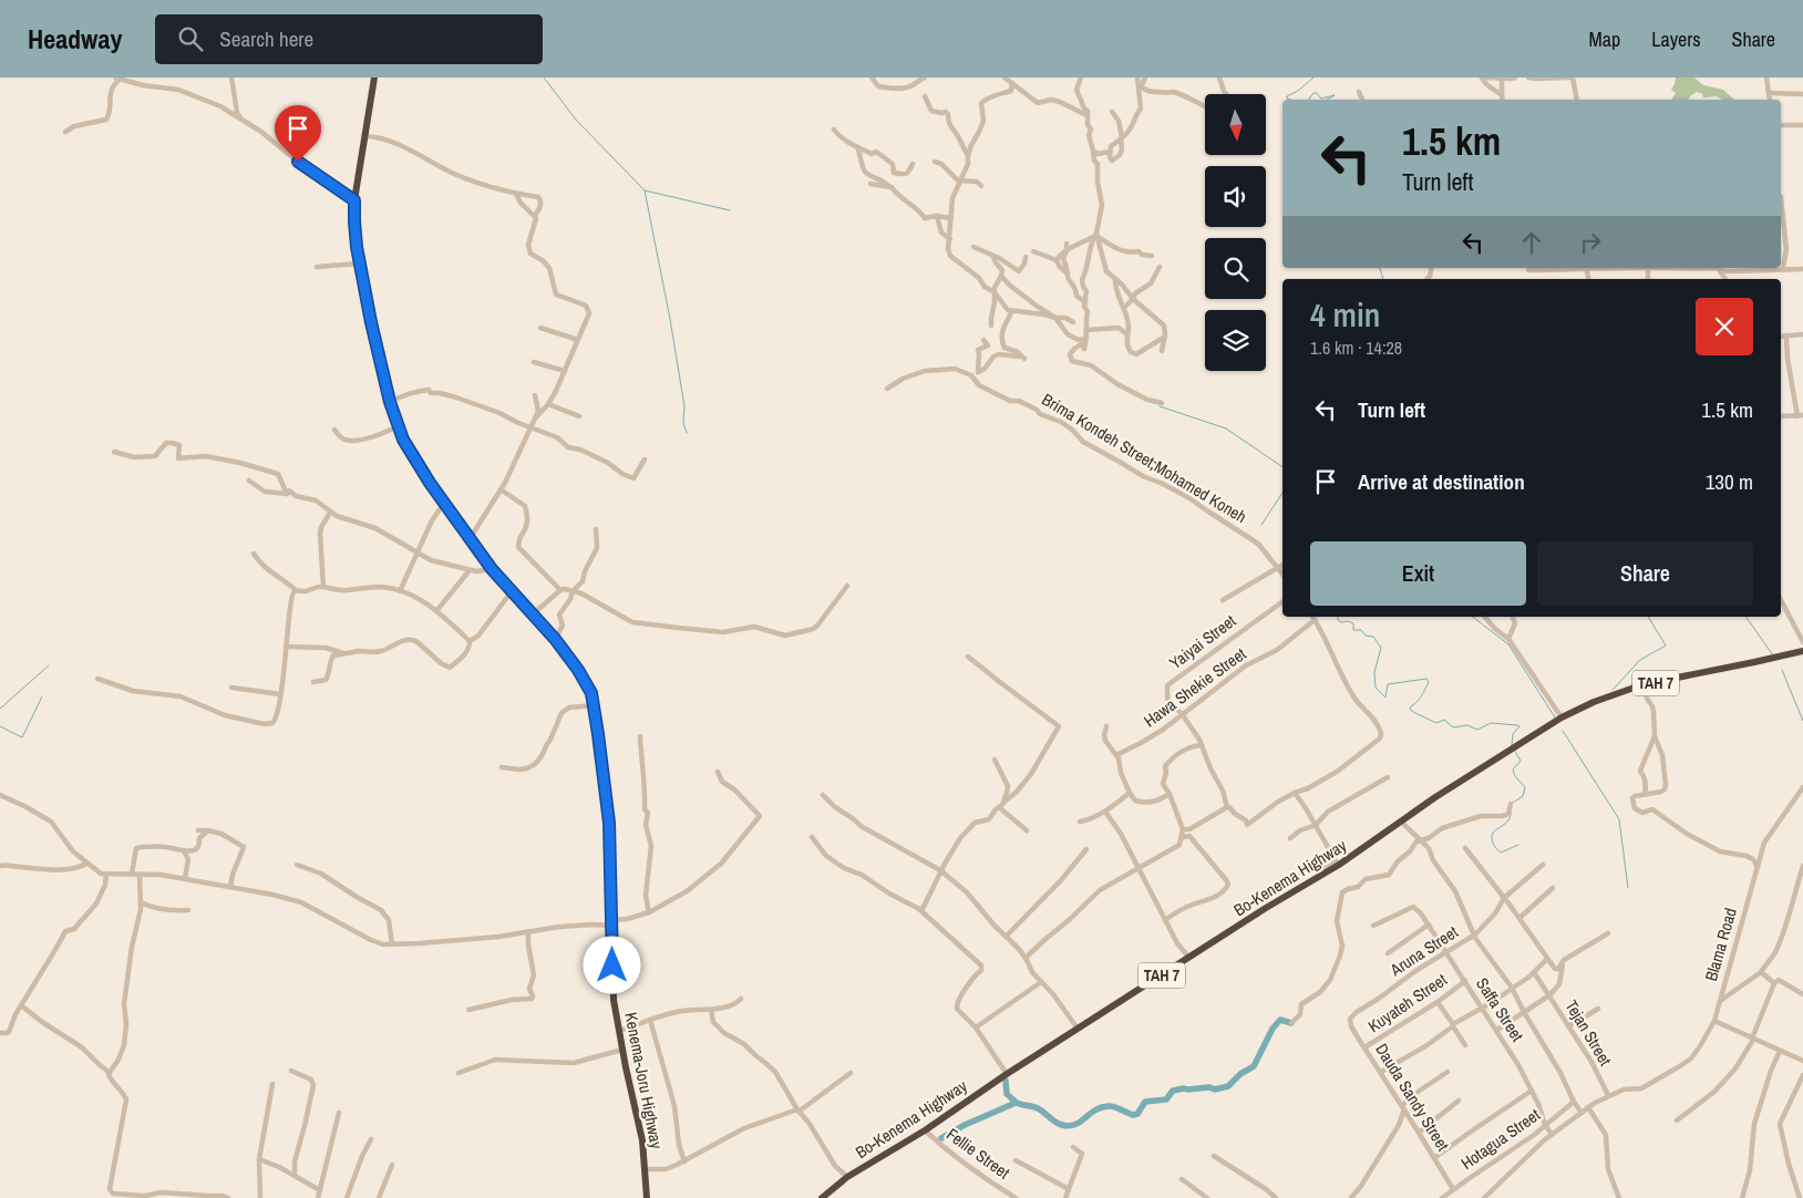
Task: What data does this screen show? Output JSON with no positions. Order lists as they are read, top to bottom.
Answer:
{
  "streets": {
    "highway": ["TAH 7", "Bo-Kenema Highway", "Kenema-Joru Highway"],
    "street": [
      "Brima Kondeh Street;Mohamed Koneh",
      "Yaiyai Street",
      "Hawa Shekie Street",
      "Blama Road",
      "Aruna Street",
      "Kuyateh Street",
      "Saffa Street",
      "Tejan Street",
      "Dauda Sandy Street",
      "Hotagua Street",
      "Fellie Street"
    ]
  },
  "crossings": [
    ["Yaiyai Street", "Hawa Shekie Street"],
    ["Bo-Kenema Highway", "Fellie Street"],
    ["Blama Road", "Tejan Street"],
    ["Aruna Street", "Saffa Street"],
    ["Aruna Street", "Dauda Sandy Street"],
    ["Kuyateh Street", "Saffa Street"],
    ["Kuyateh Street", "Dauda Sandy Street"],
    ["Saffa Street", "Hotagua Street"],
    ["Dauda Sandy Street", "Hotagua Street"]
  ],
  "north": "bottom",
  "page": {
    "header": "Headway",
    "search": "Search here",
    "nav": ["Map", "Layers", "Share"],
    "turn": ["1.5 km", "Turn left"],
    "heading": ["4 min", "1.6 km · 14:28"],
    "list": [
      {
        "name": "Turn left",
        "value": "1.5 km"
      },
      {
        "name": "Arrive at destination",
        "value": "130 m"
      }
    ],
    "buttons": ["Exit", "Share"]
  }
}
